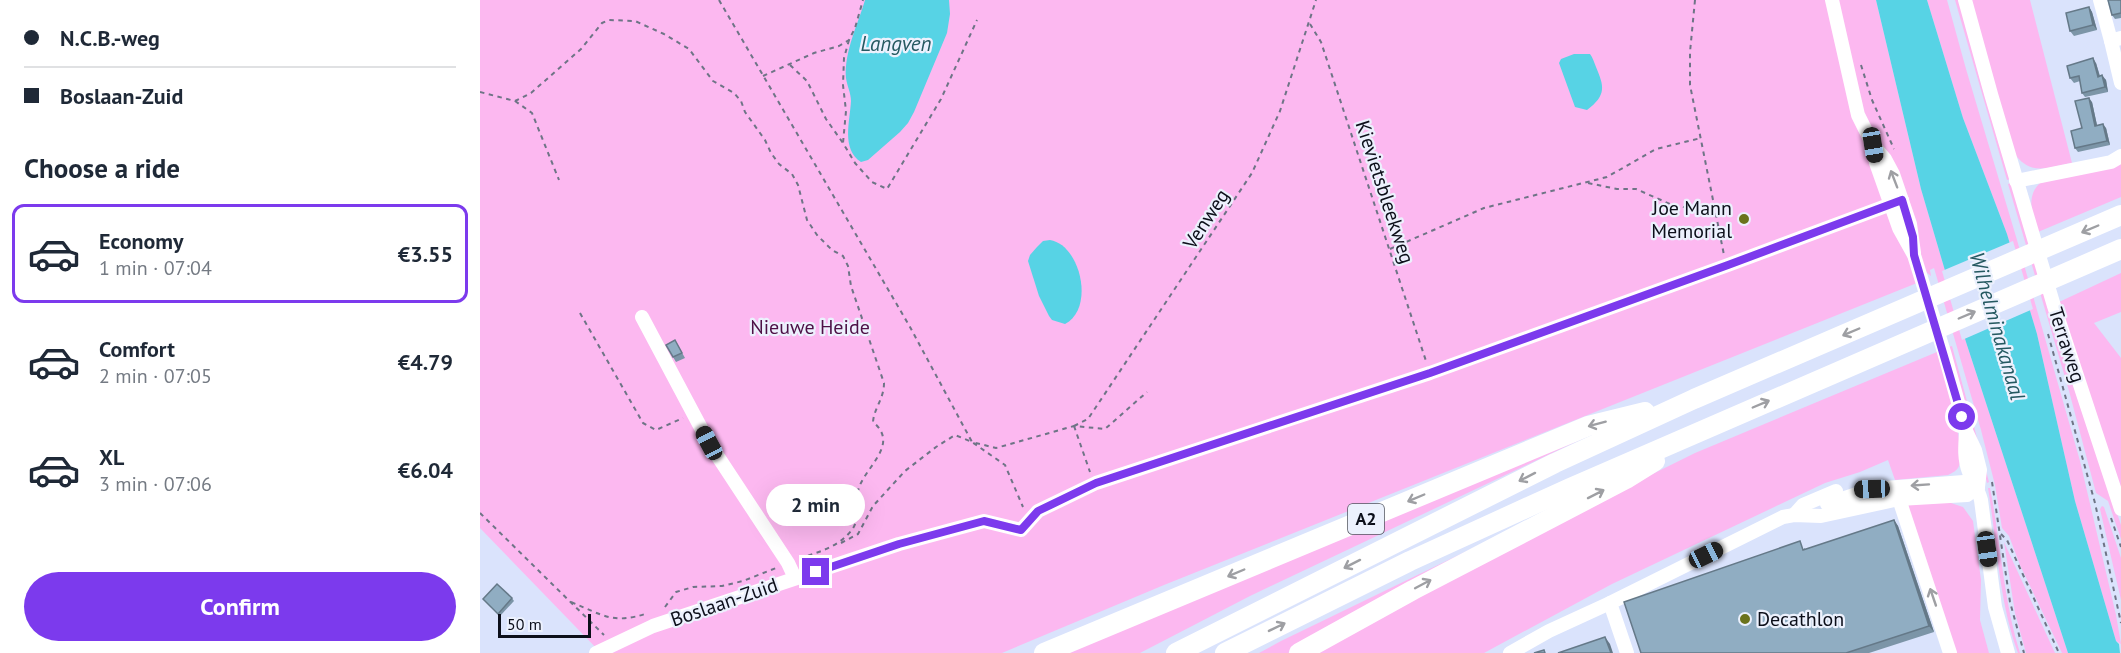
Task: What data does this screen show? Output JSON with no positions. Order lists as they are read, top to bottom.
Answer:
{
  "streets": {
    "highway": ["A2"],
    "street": ["Terraweg", "Boslaan-Zuid"],
    "path": ["Kievietsbleekweg", "Venweg"]
  },
  "crossings": [
    ["Kievietsbleekweg", "Venweg"],
    ["Kievietsbleekweg", "Boslaan-Zuid"]
  ],
  "water": ["Langven", "Wilhelminakanaal"],
  "parks": ["Nieuwe Heide"],
  "places": ["Joe Mann Memorial", "Decathlon"],
  "scale_bar": "50 m",
  "page": {
    "banner": ["N.C.B.-weg", "Boslaan-Zuid"],
    "heading": "Choose a ride",
    "list": [
      {
        "name": "Economy",
        "note": "1 min · 07:04",
        "value": "€3.55"
      },
      {
        "name": "Comfort",
        "note": "2 min · 07:05",
        "value": "€4.79"
      },
      {
        "name": "XL",
        "note": "3 min · 07:06",
        "value": "€6.04"
      }
    ],
    "bubble": "2 min",
    "buttons": "Confirm",
    "scale": "50 m"
  }
}
